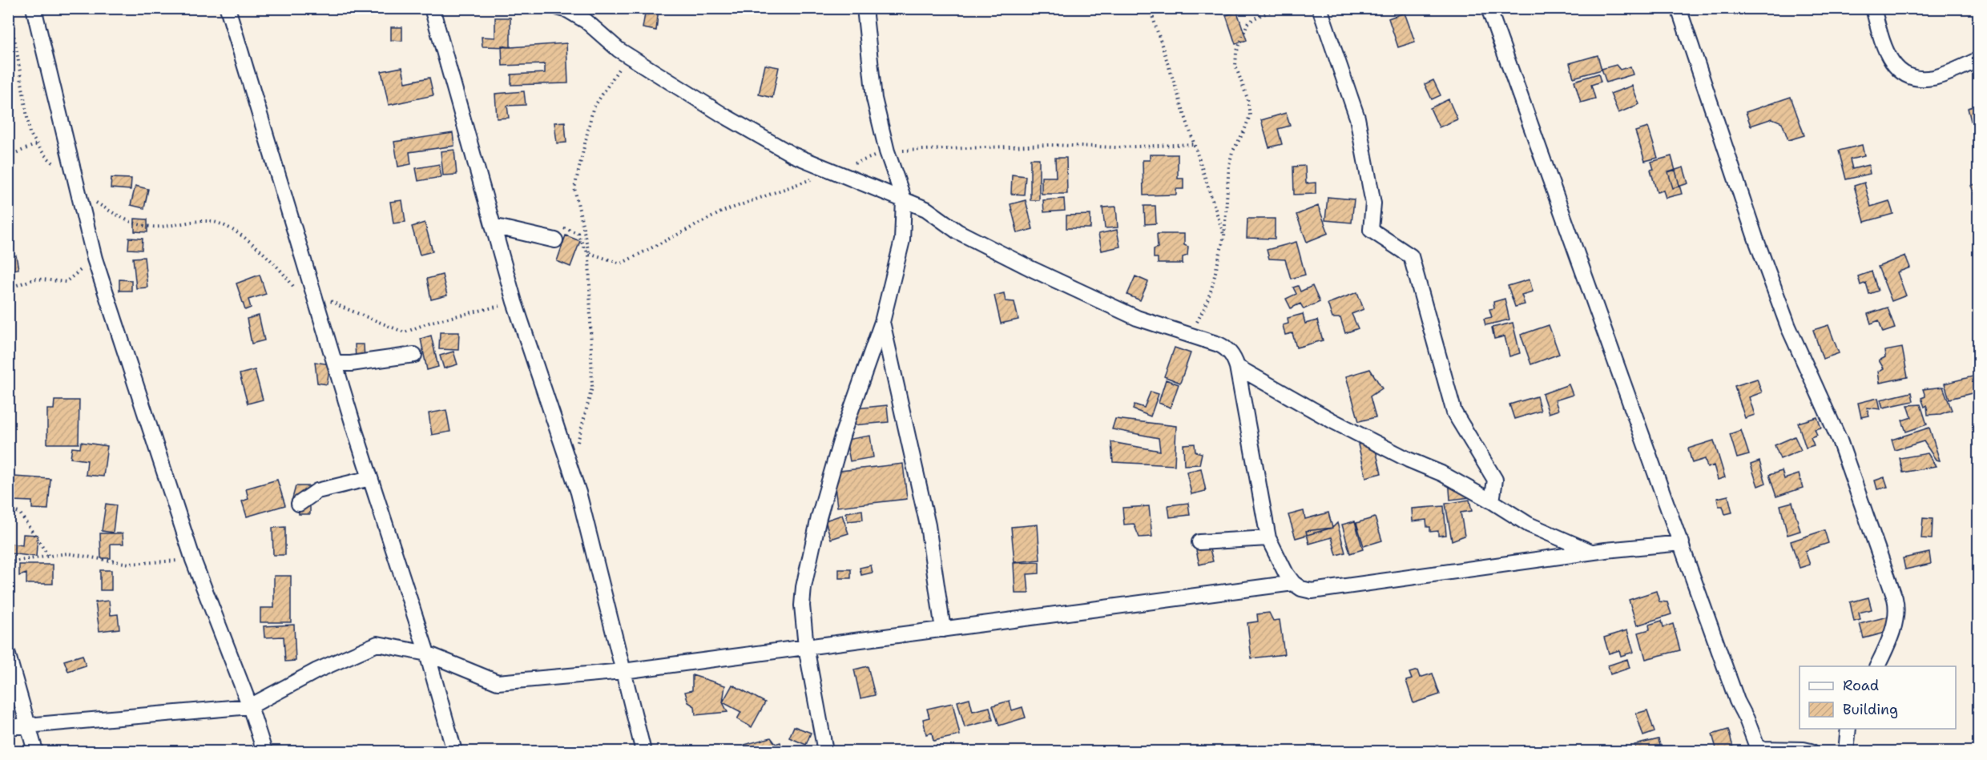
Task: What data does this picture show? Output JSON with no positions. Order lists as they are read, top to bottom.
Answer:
{
  "legend": ["Road", "Building"]
}
